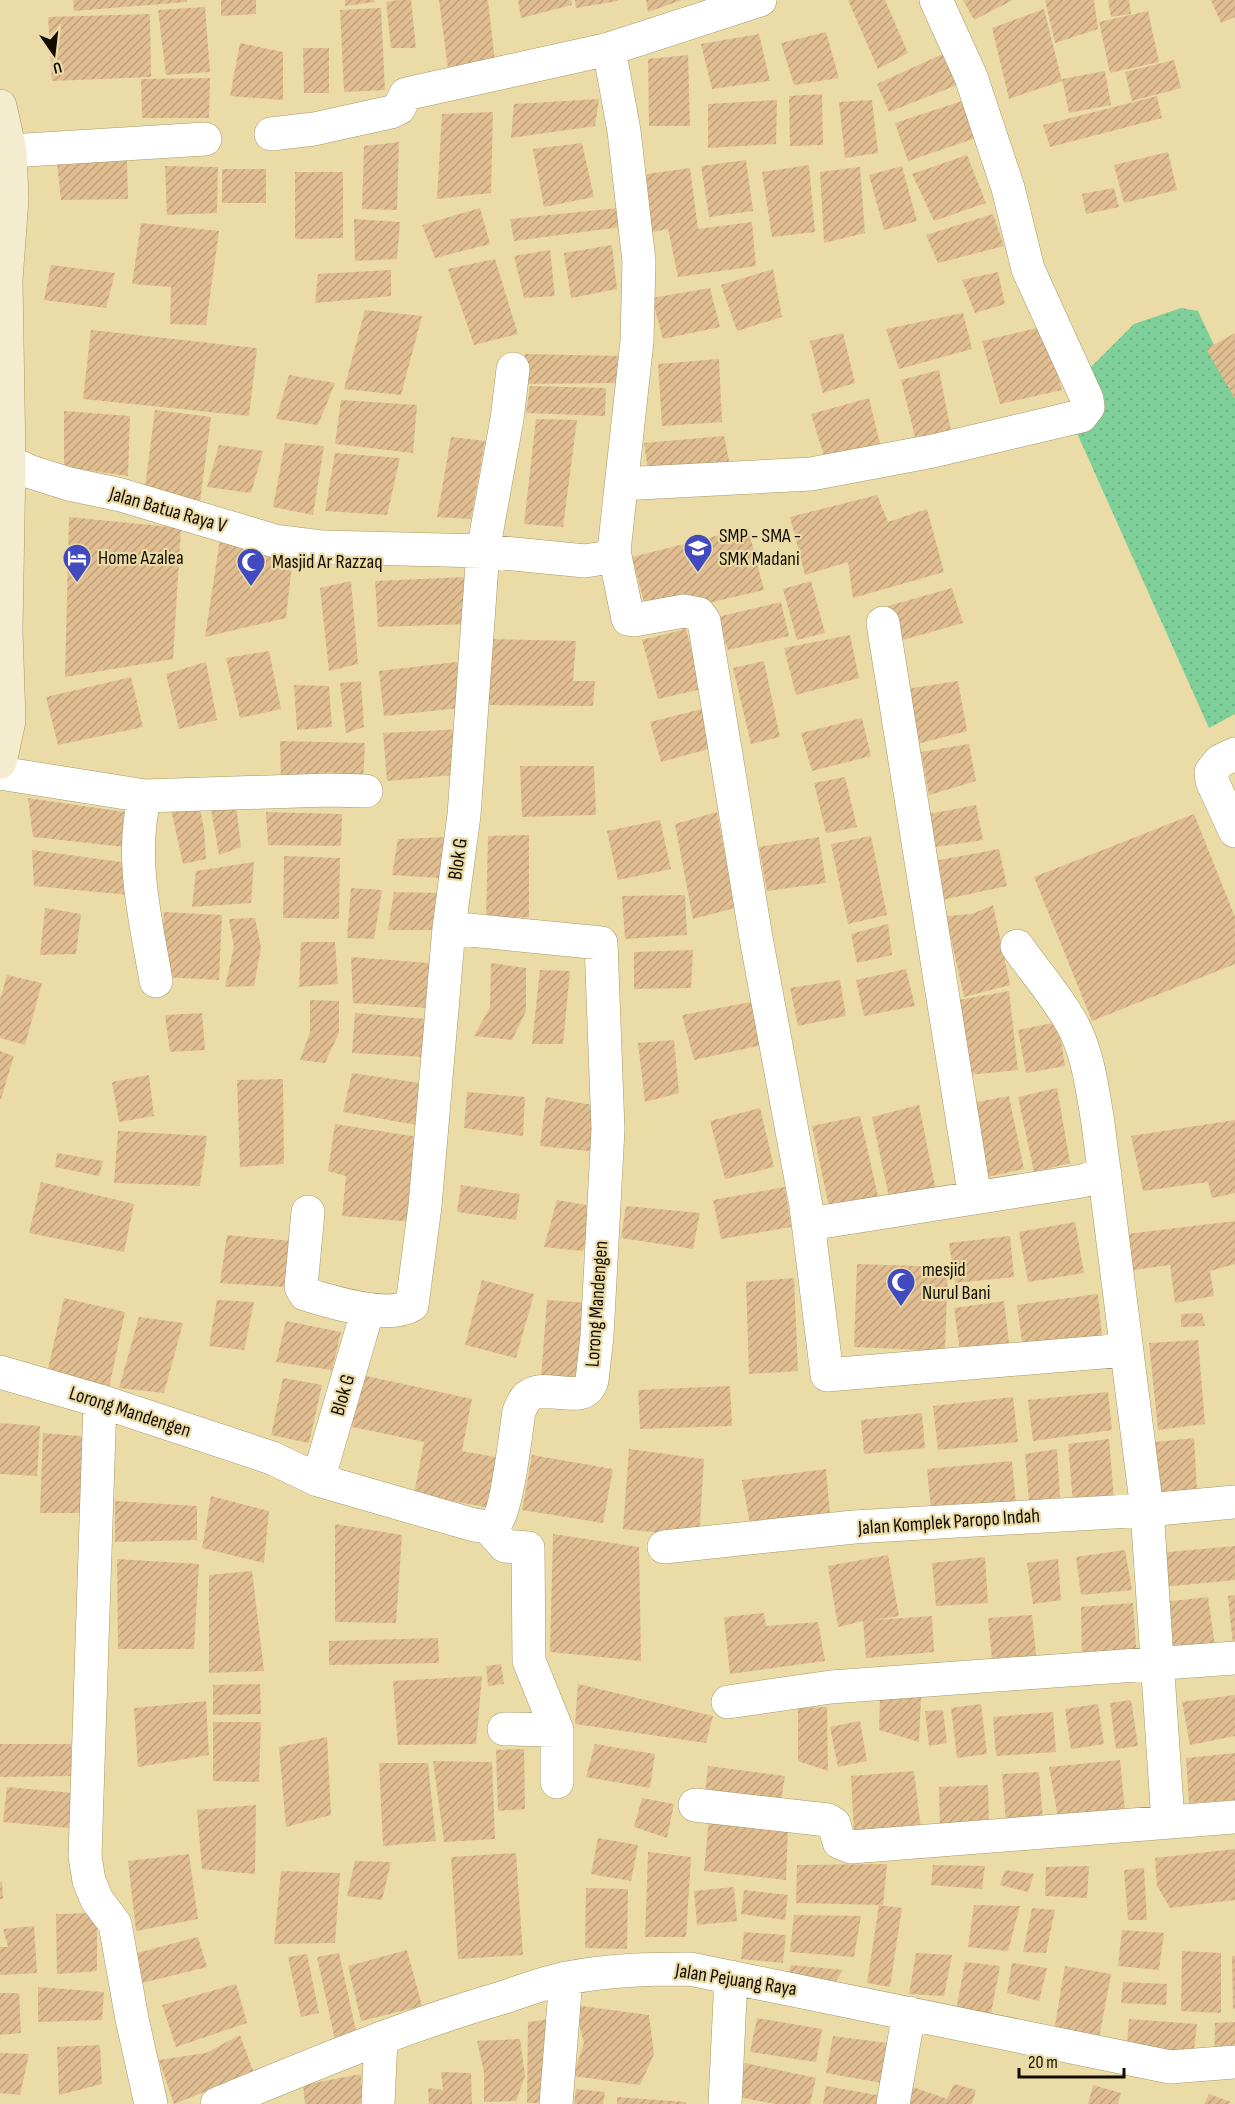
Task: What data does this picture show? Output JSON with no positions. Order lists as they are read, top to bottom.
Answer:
{
  "streets": {
    "street": [
      "Jalan Batua Raya V",
      "Blok G",
      "Lorong Mandengen",
      "Jalan Komplek Paropo Indah",
      "Jalan Pejuang Raya"
    ]
  },
  "crossings": [
    ["Jalan Batua Raya V", "Blok G"],
    ["Blok G", "Lorong Mandengen"]
  ],
  "places": {
    "school or university": ["SMP - SMA - SMK Madani"],
    "hotel": ["Home Azalea"],
    "mosque": ["Masjid Ar Razzaq", "mesjid Nurul Bani"]
  },
  "scale_bar": "20 m",
  "north": "bottom"
}
